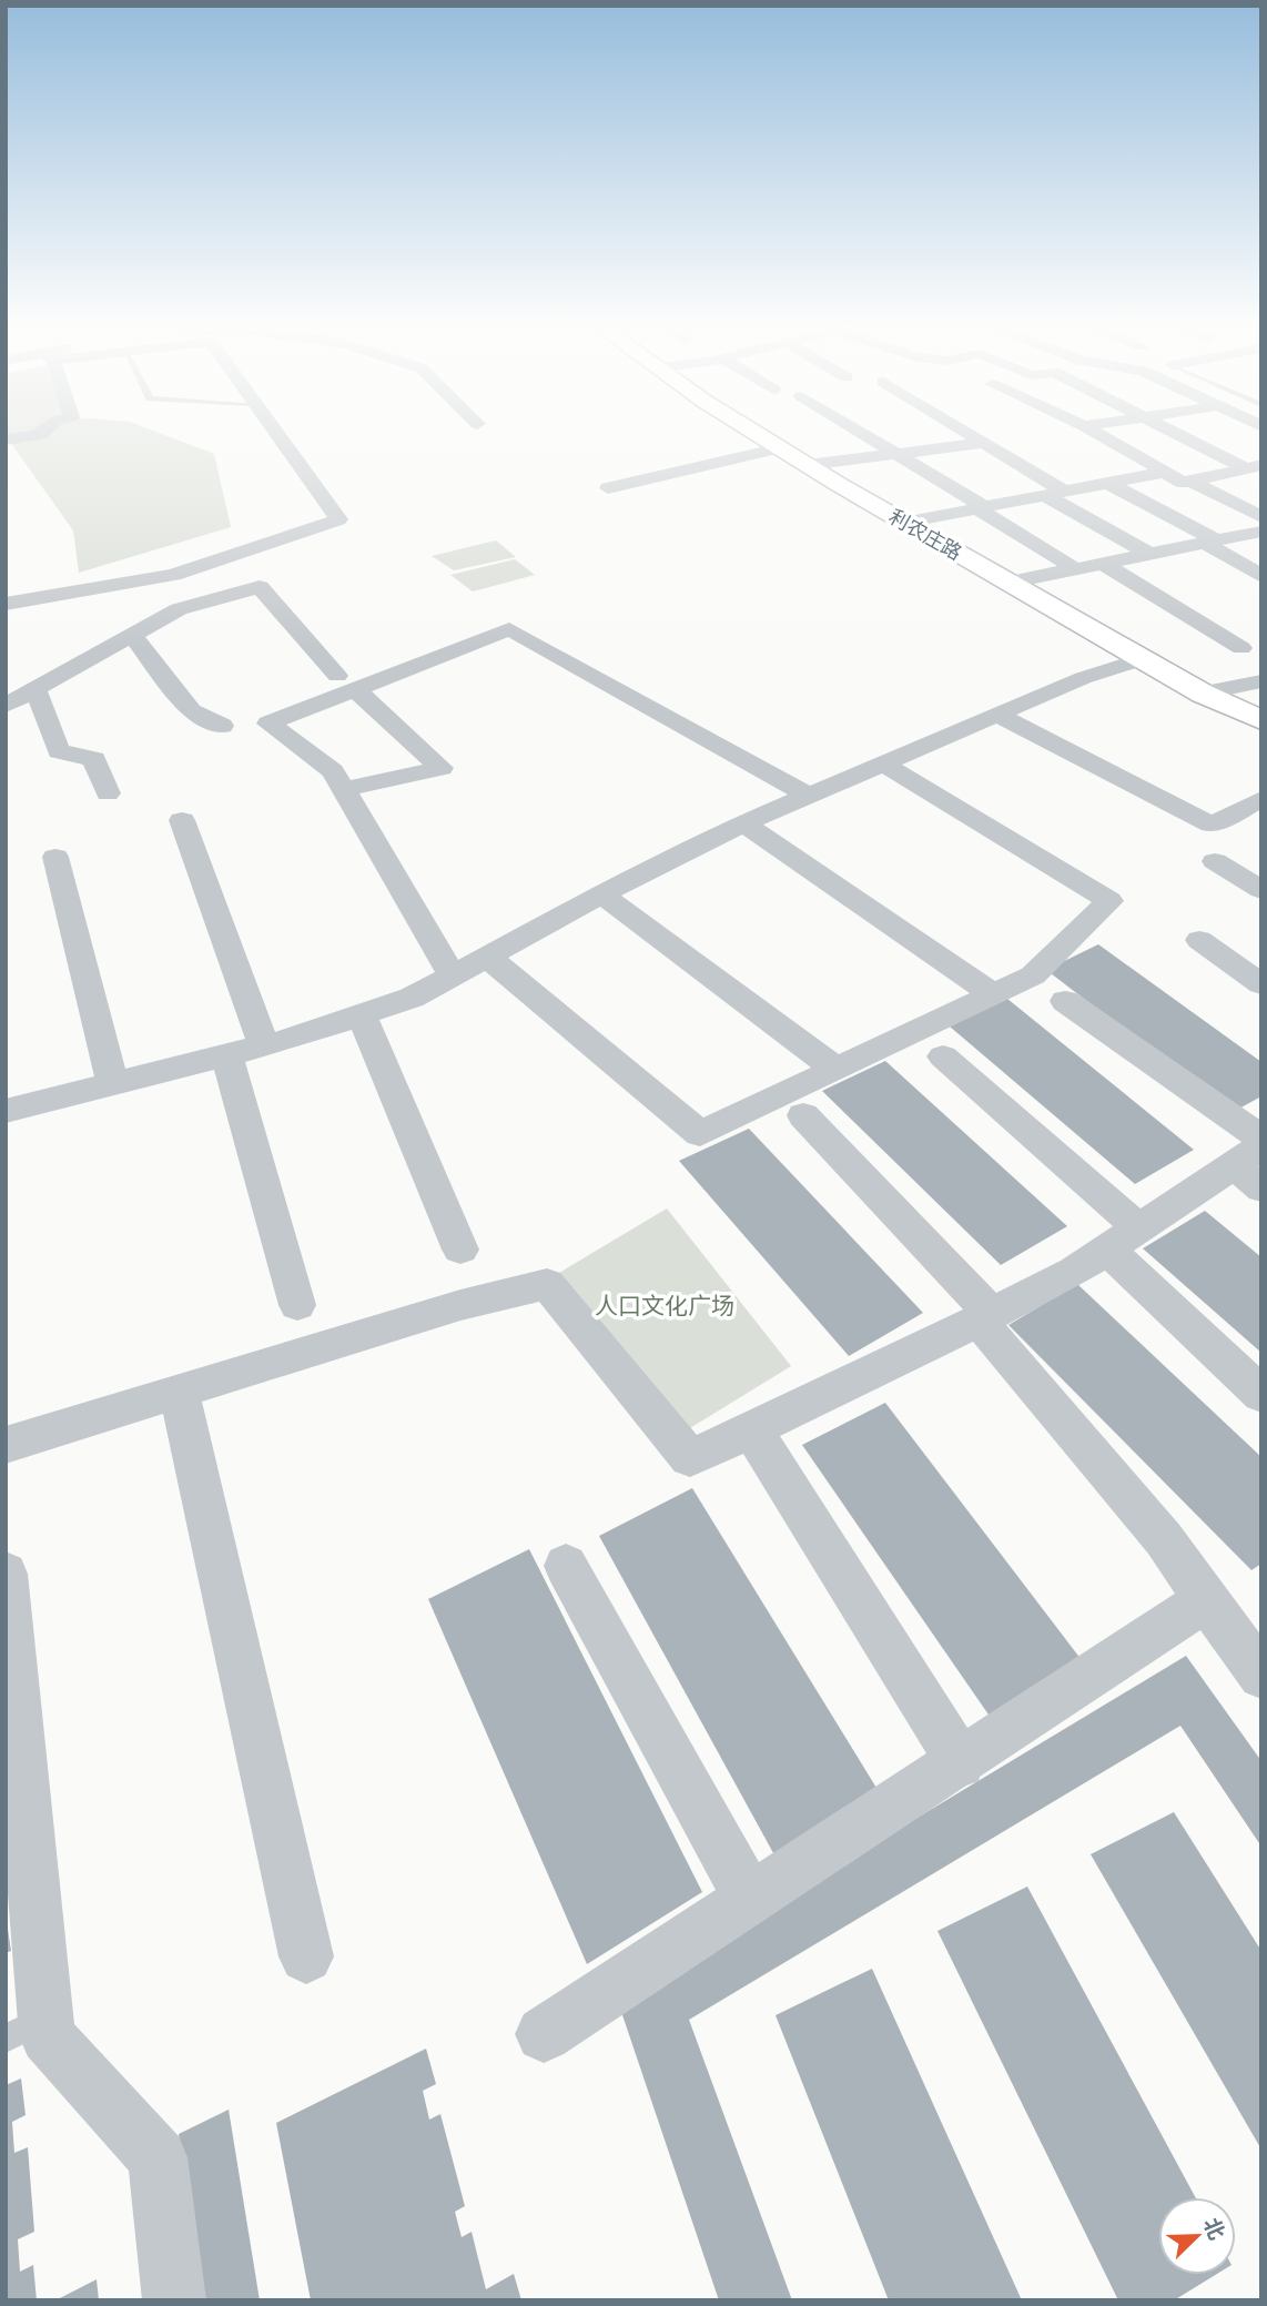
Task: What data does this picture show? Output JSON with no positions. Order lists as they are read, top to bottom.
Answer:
{
  "streets": {
    "street": ["利农庄路"]
  },
  "parks": ["人口文化广场"],
  "north": "top right"
}
